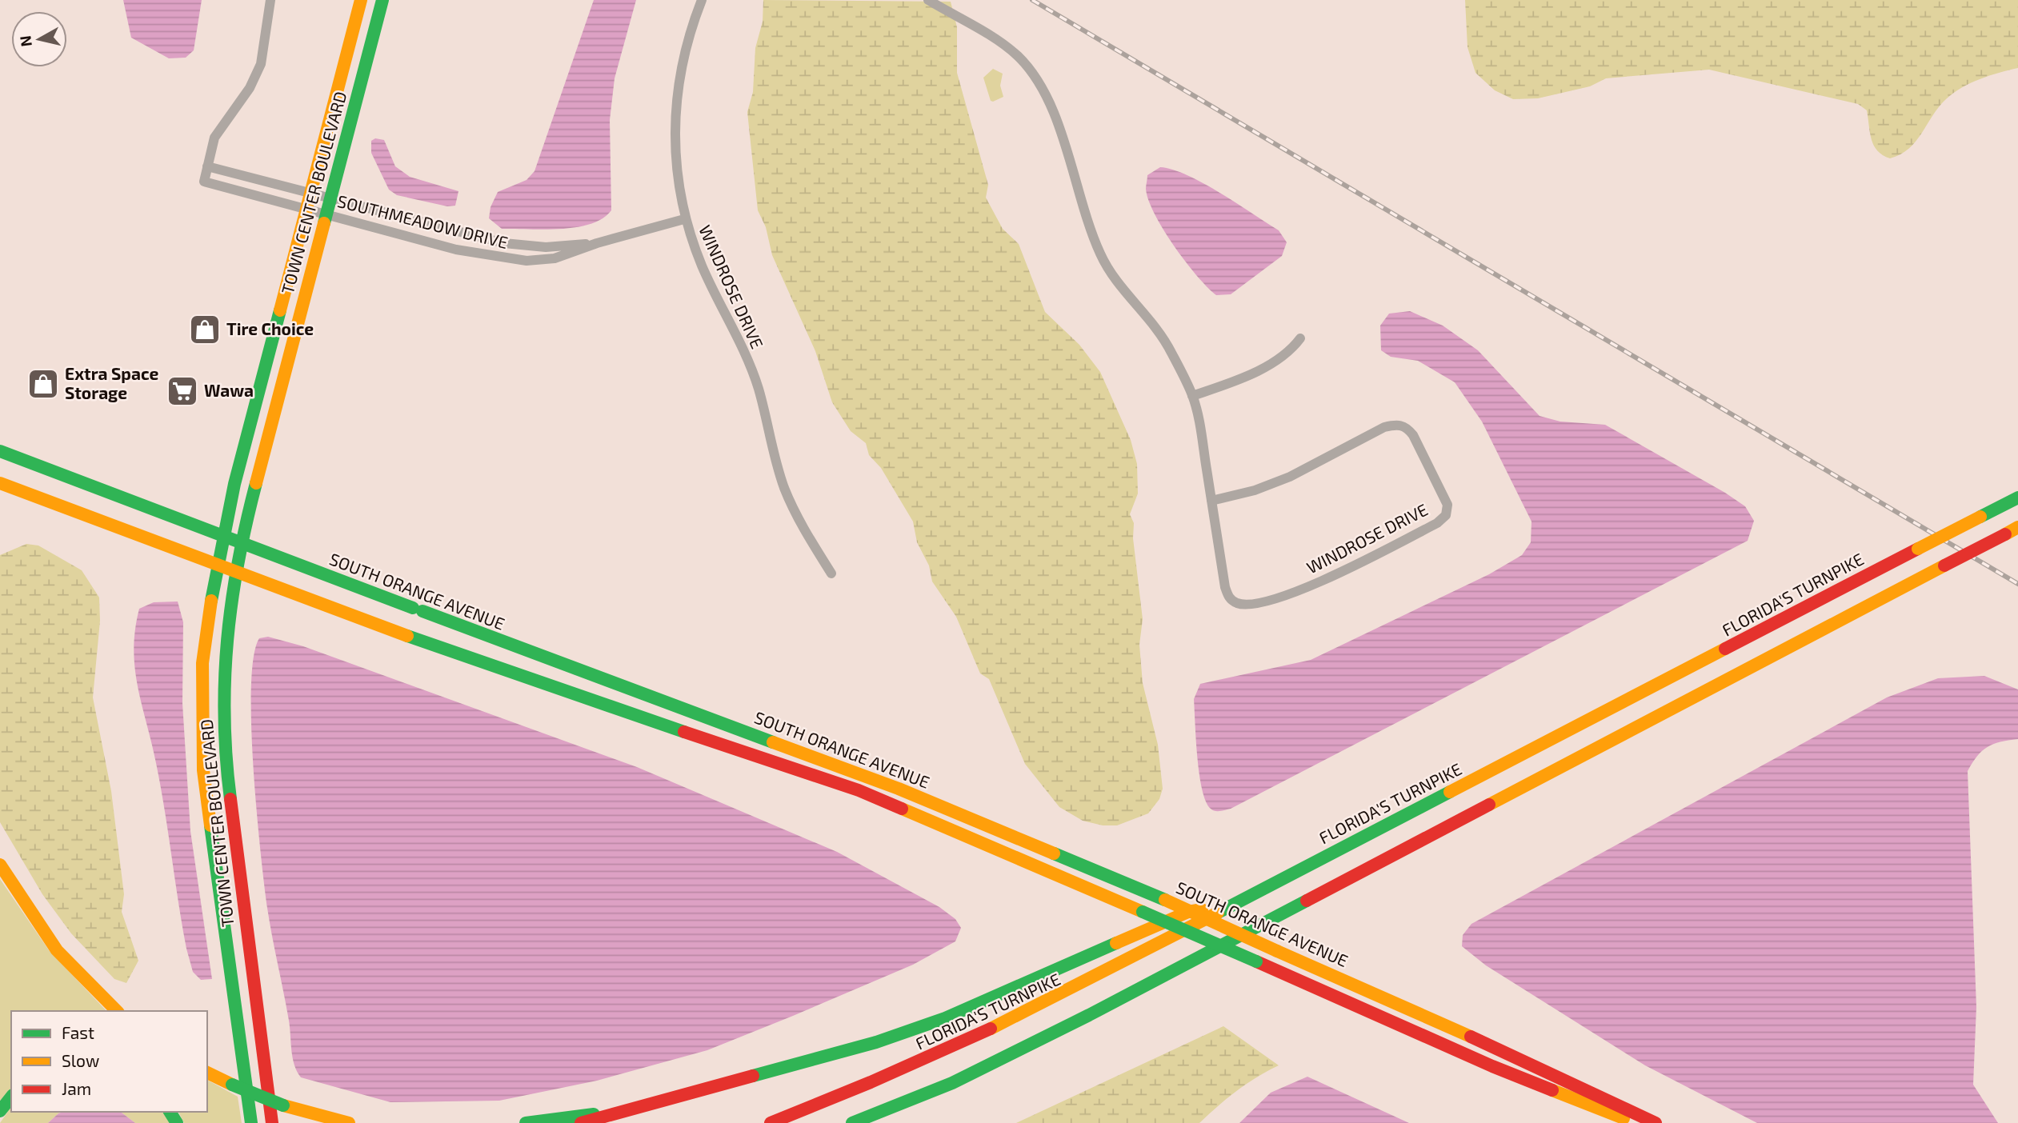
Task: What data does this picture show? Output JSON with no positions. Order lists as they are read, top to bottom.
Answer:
{
  "streets": {
    "main road": ["TOWN CENTER BOULEVARD", "SOUTH ORANGE AVENUE", "FLORIDA'S TURNPIKE"],
    "street": ["SOUTHMEADOW DRIVE", "WINDROSE DRIVE"]
  },
  "crossings": [
    ["TOWN CENTER BOULEVARD", "SOUTHMEADOW DRIVE"],
    ["TOWN CENTER BOULEVARD", "SOUTH ORANGE AVENUE"],
    ["SOUTHMEADOW DRIVE", "WINDROSE DRIVE"]
  ],
  "places": {
    "shop": ["Tire Choice", "Extra Space Storage"],
    "supermarket": ["Wawa"]
  },
  "legend": ["Fast", "Slow", "Jam"],
  "north": "left"
}
